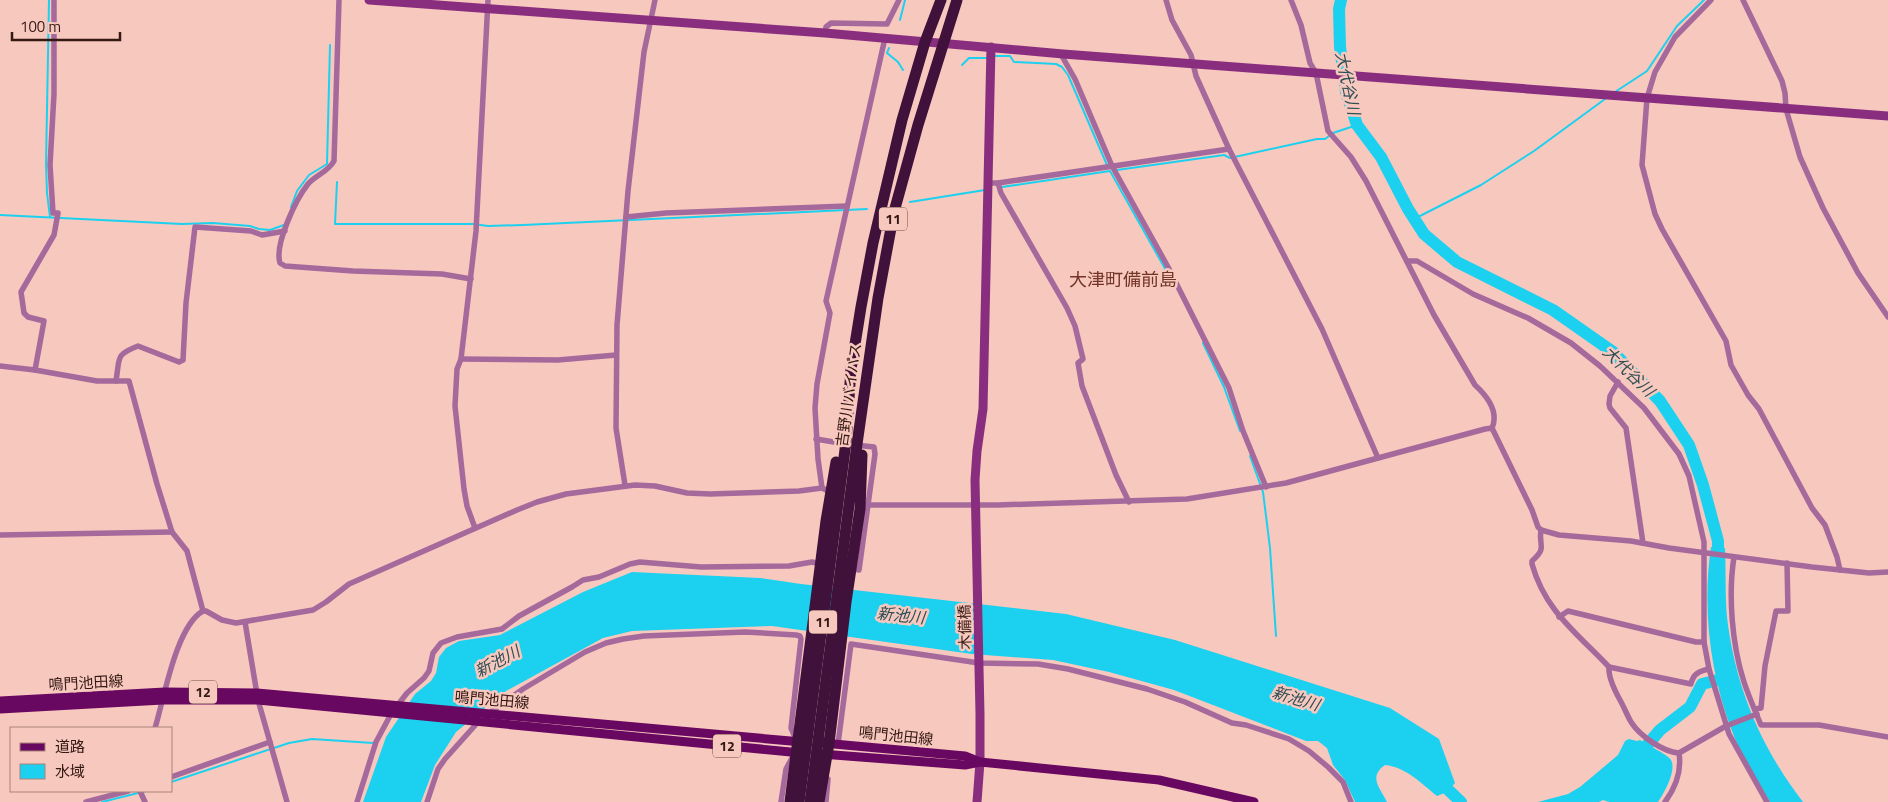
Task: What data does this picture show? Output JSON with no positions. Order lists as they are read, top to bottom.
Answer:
{
  "streets": {
    "highway": ["11", "吉野川バイパス"],
    "main road": ["鳴門池田線", "12"],
    "street": ["木備橋"]
  },
  "crossings": [
    ["11", "吉野川バイパス"],
    ["11", "鳴門池田線"],
    ["木備橋", "鳴門池田線"]
  ],
  "districts": ["大津町備前島"],
  "water": ["大代谷川", "新池川"],
  "legend": ["道路", "水域"],
  "scale_bar": "100 m"
}
